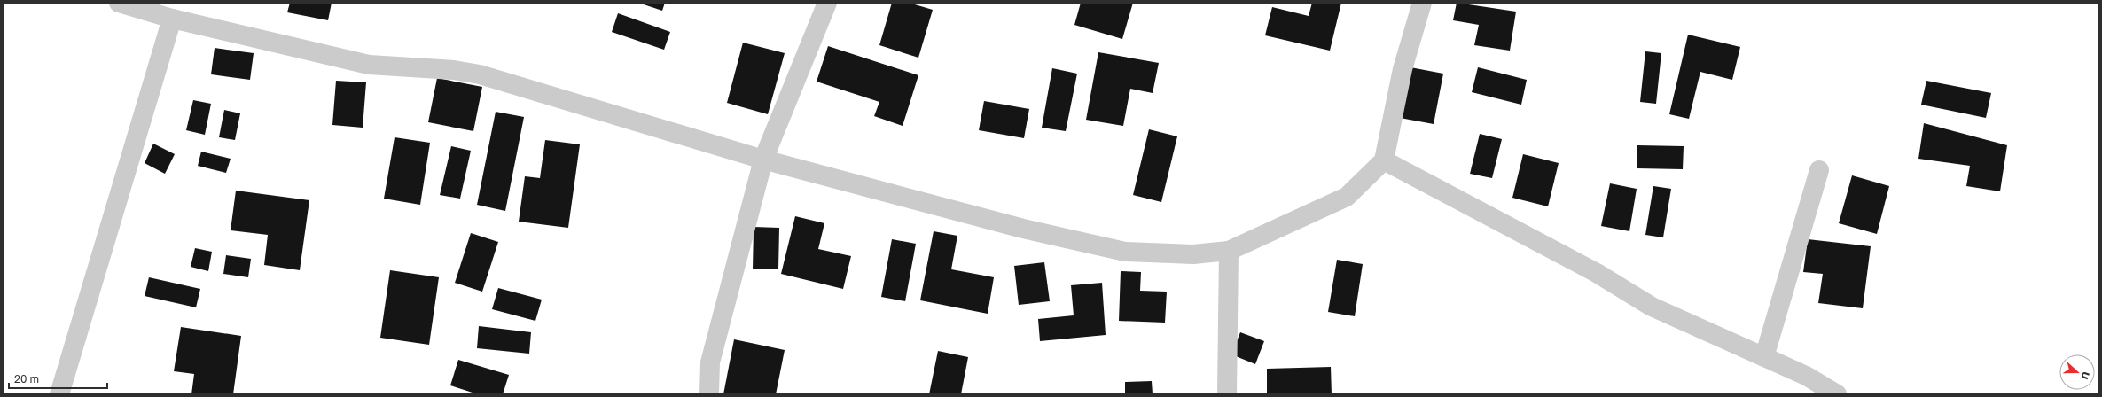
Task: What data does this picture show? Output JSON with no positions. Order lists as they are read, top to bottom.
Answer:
{
  "scale_bar": "20 m",
  "north": "right"
}
